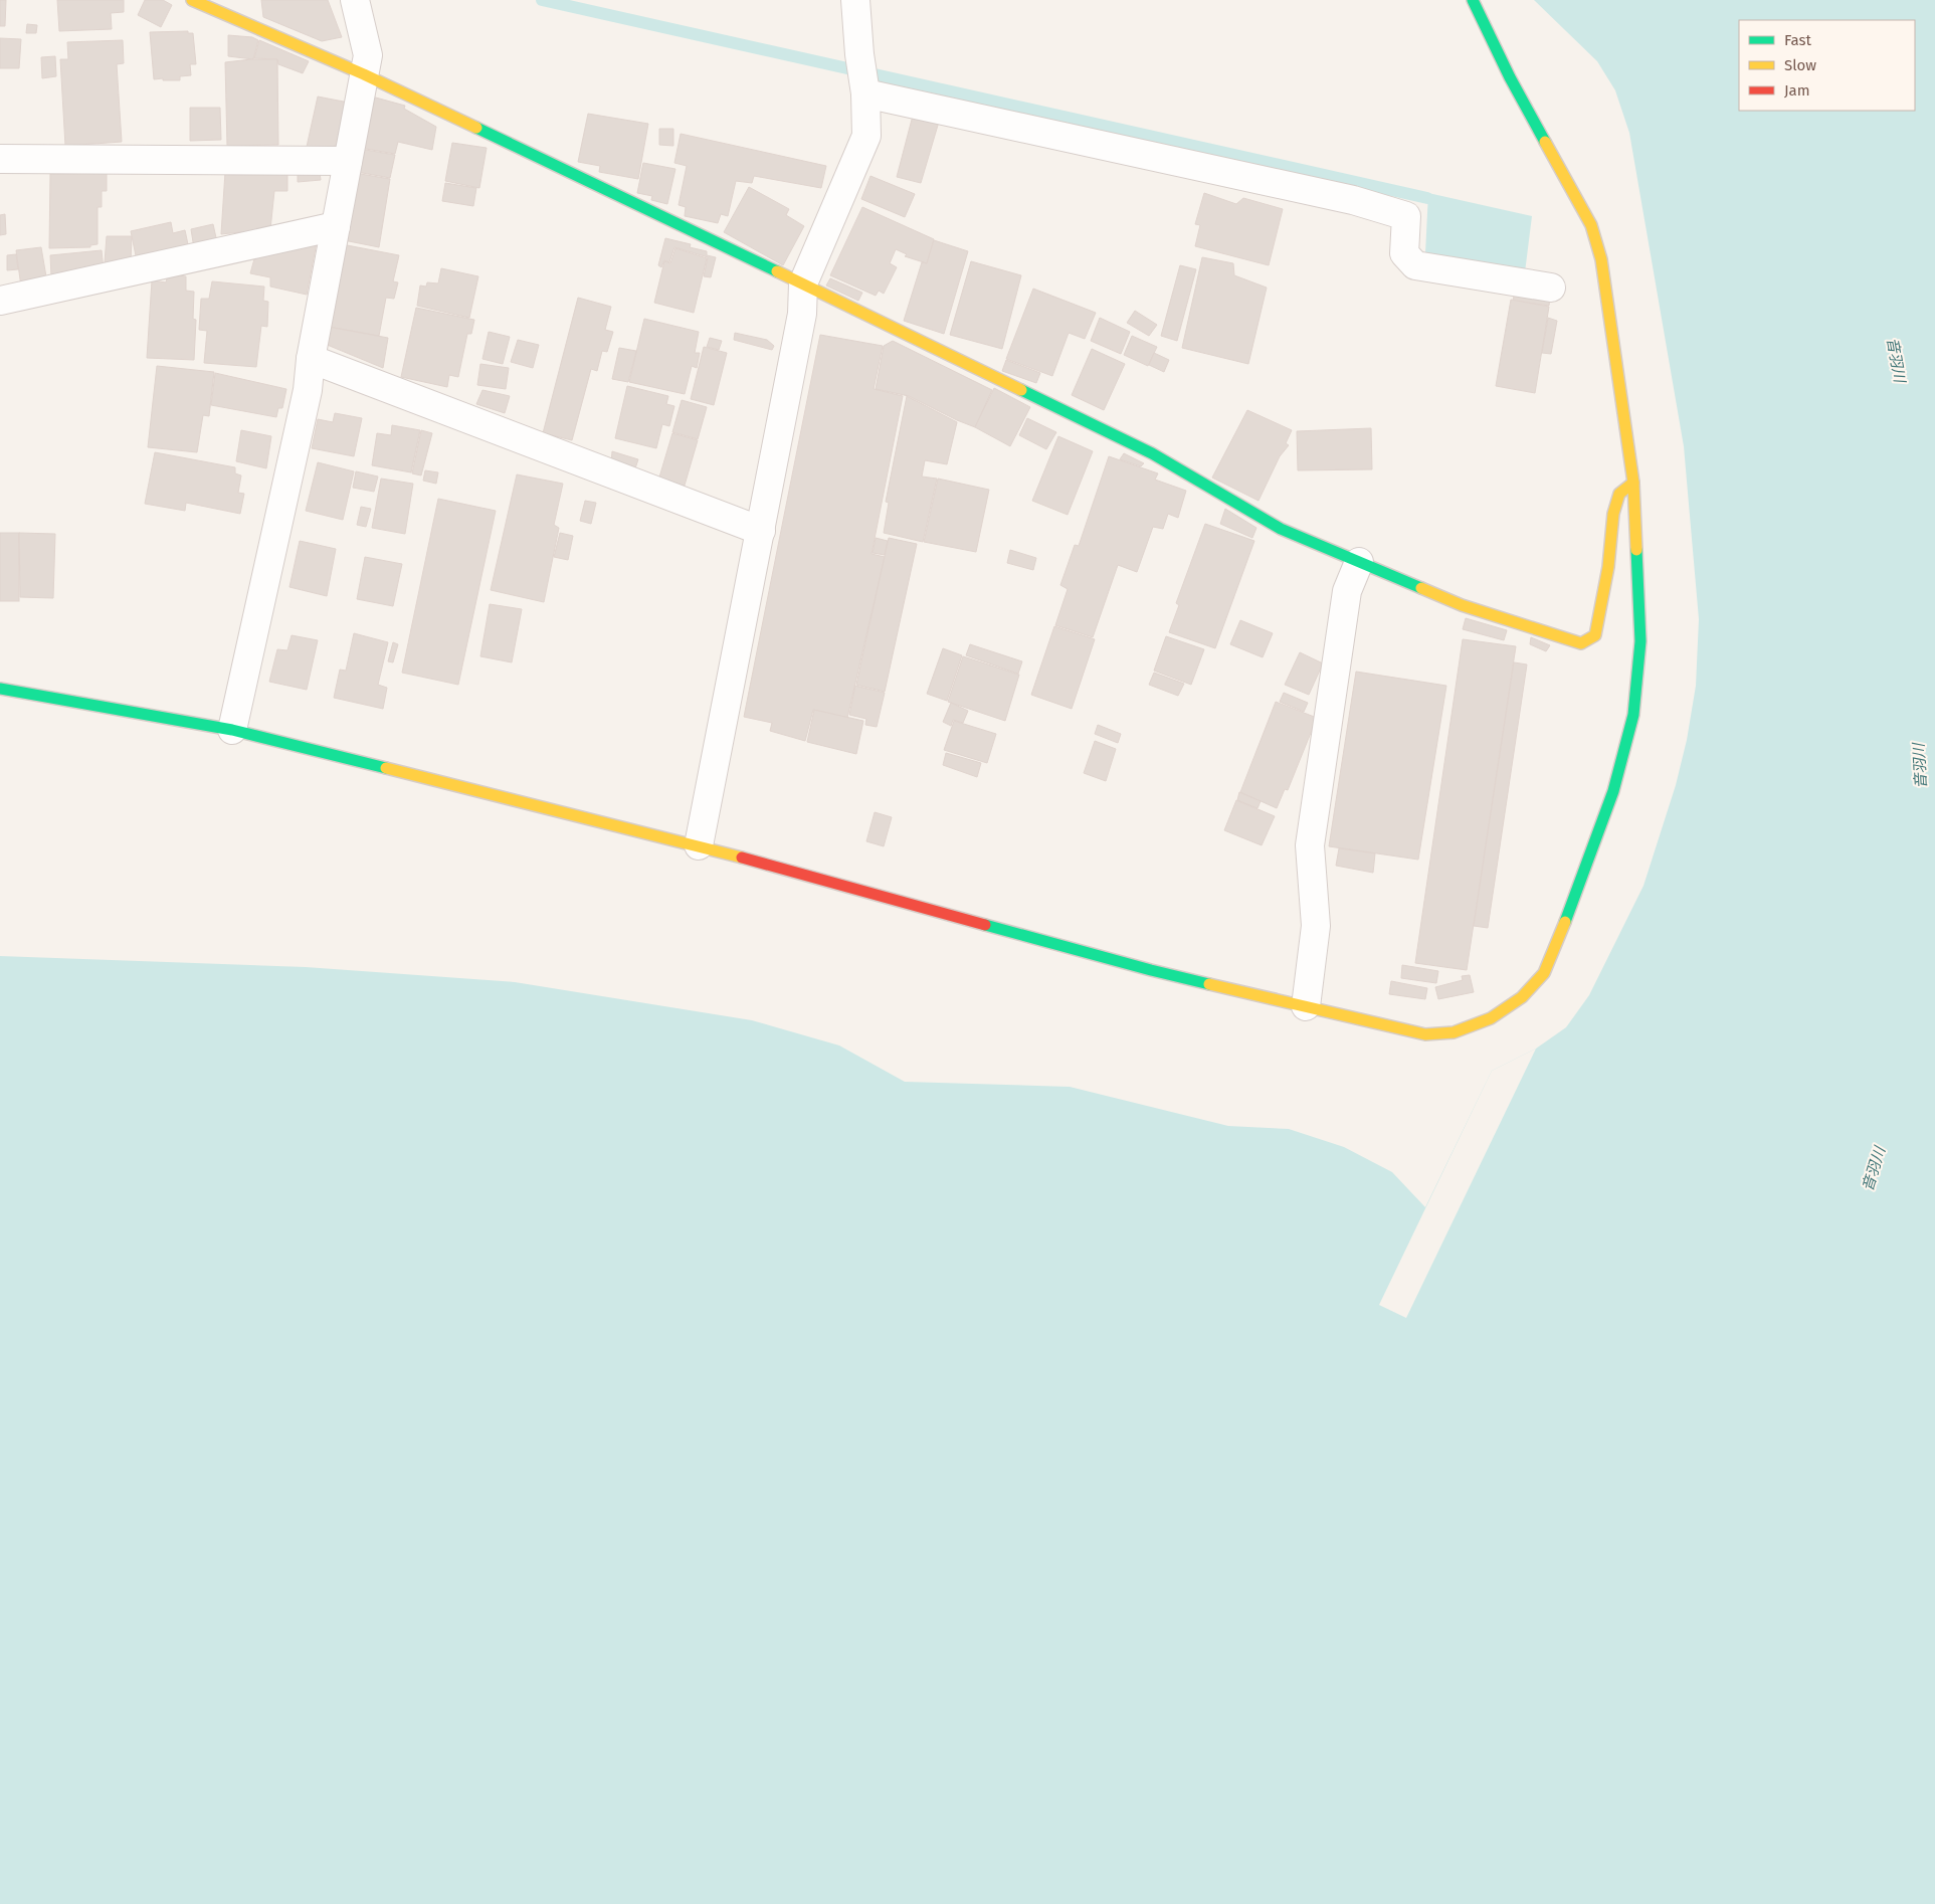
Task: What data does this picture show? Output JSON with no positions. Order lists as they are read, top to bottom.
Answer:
{
  "water": ["音羽川"],
  "legend": ["Fast", "Slow", "Jam"]
}
